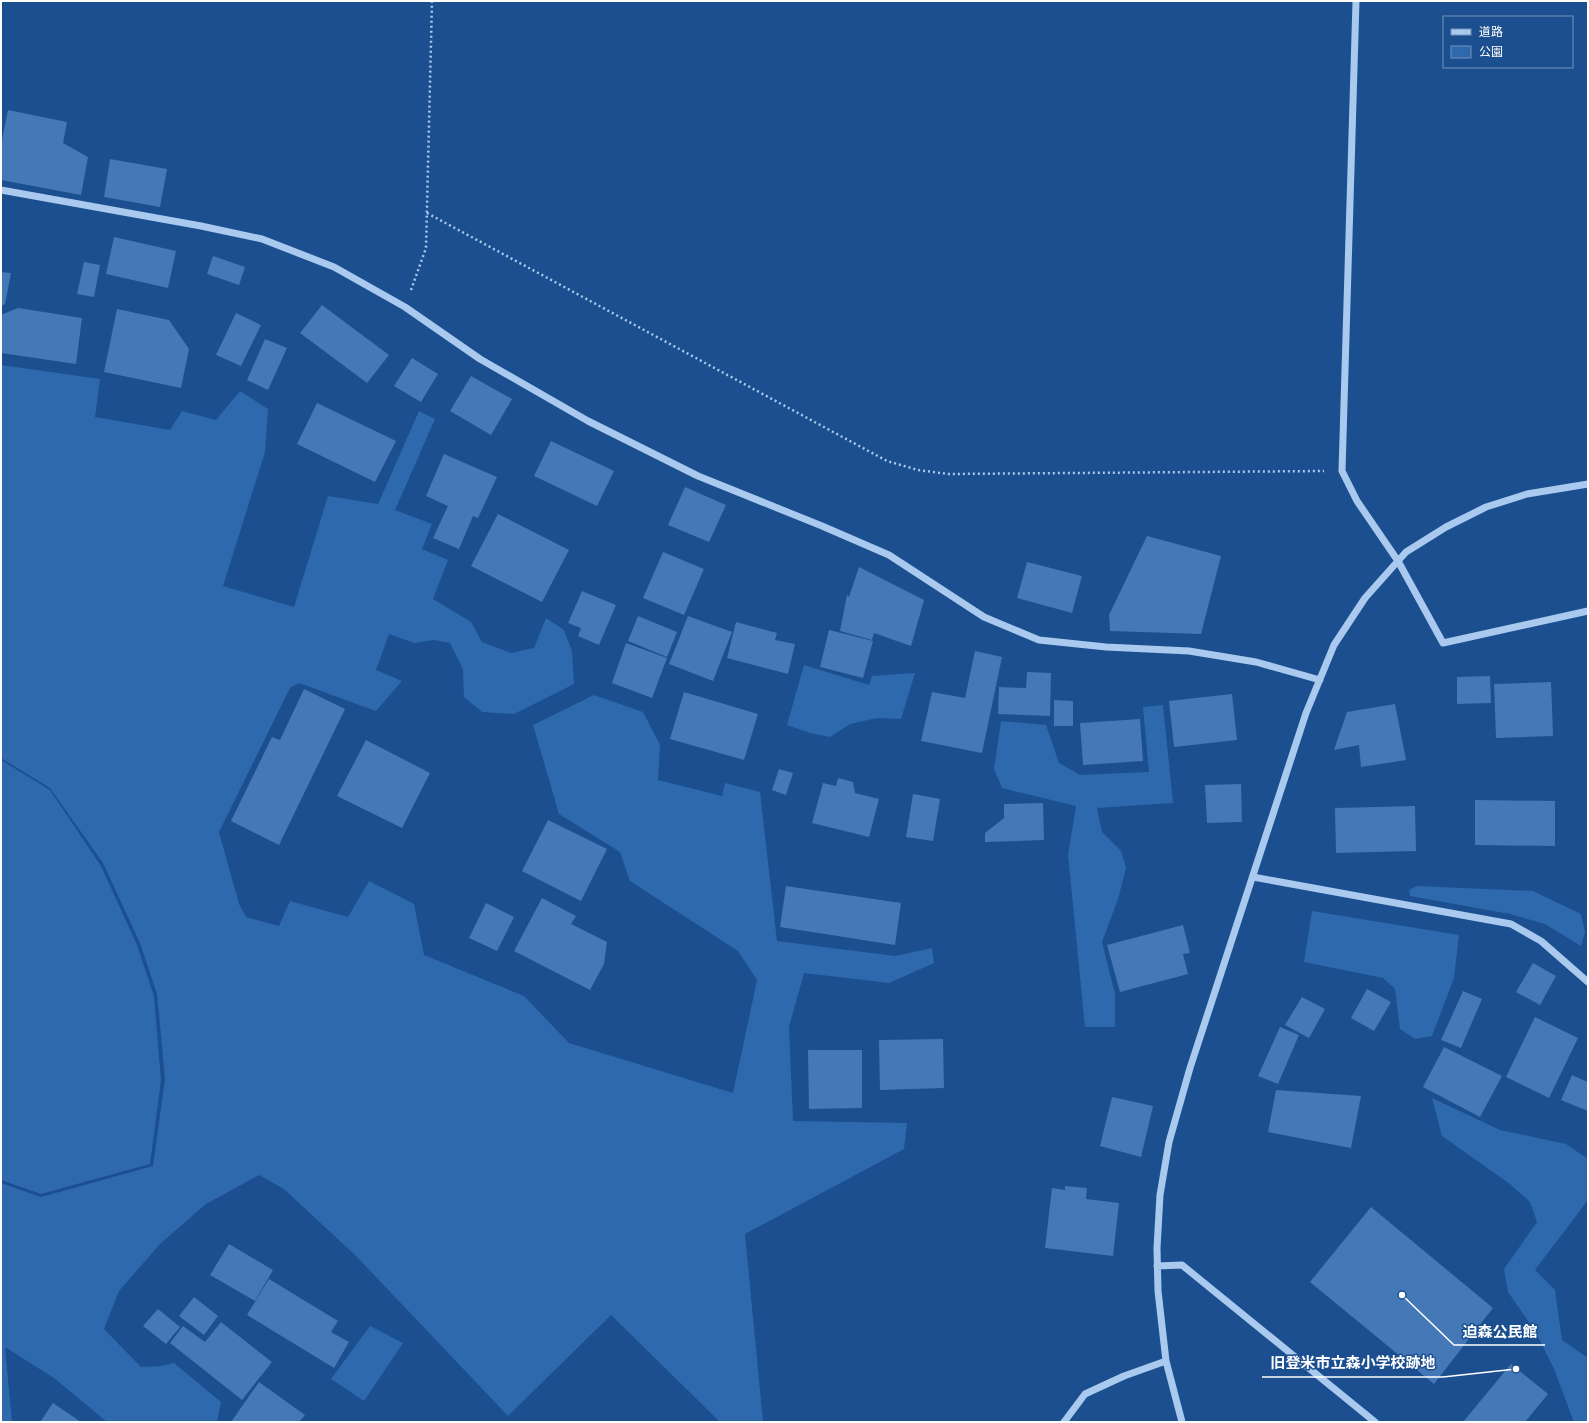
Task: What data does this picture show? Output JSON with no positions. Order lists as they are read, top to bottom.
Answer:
{
  "places": ["迫森公民館", "旧登米市立森小学校跡地"],
  "legend": ["道路", "公園"]
}
